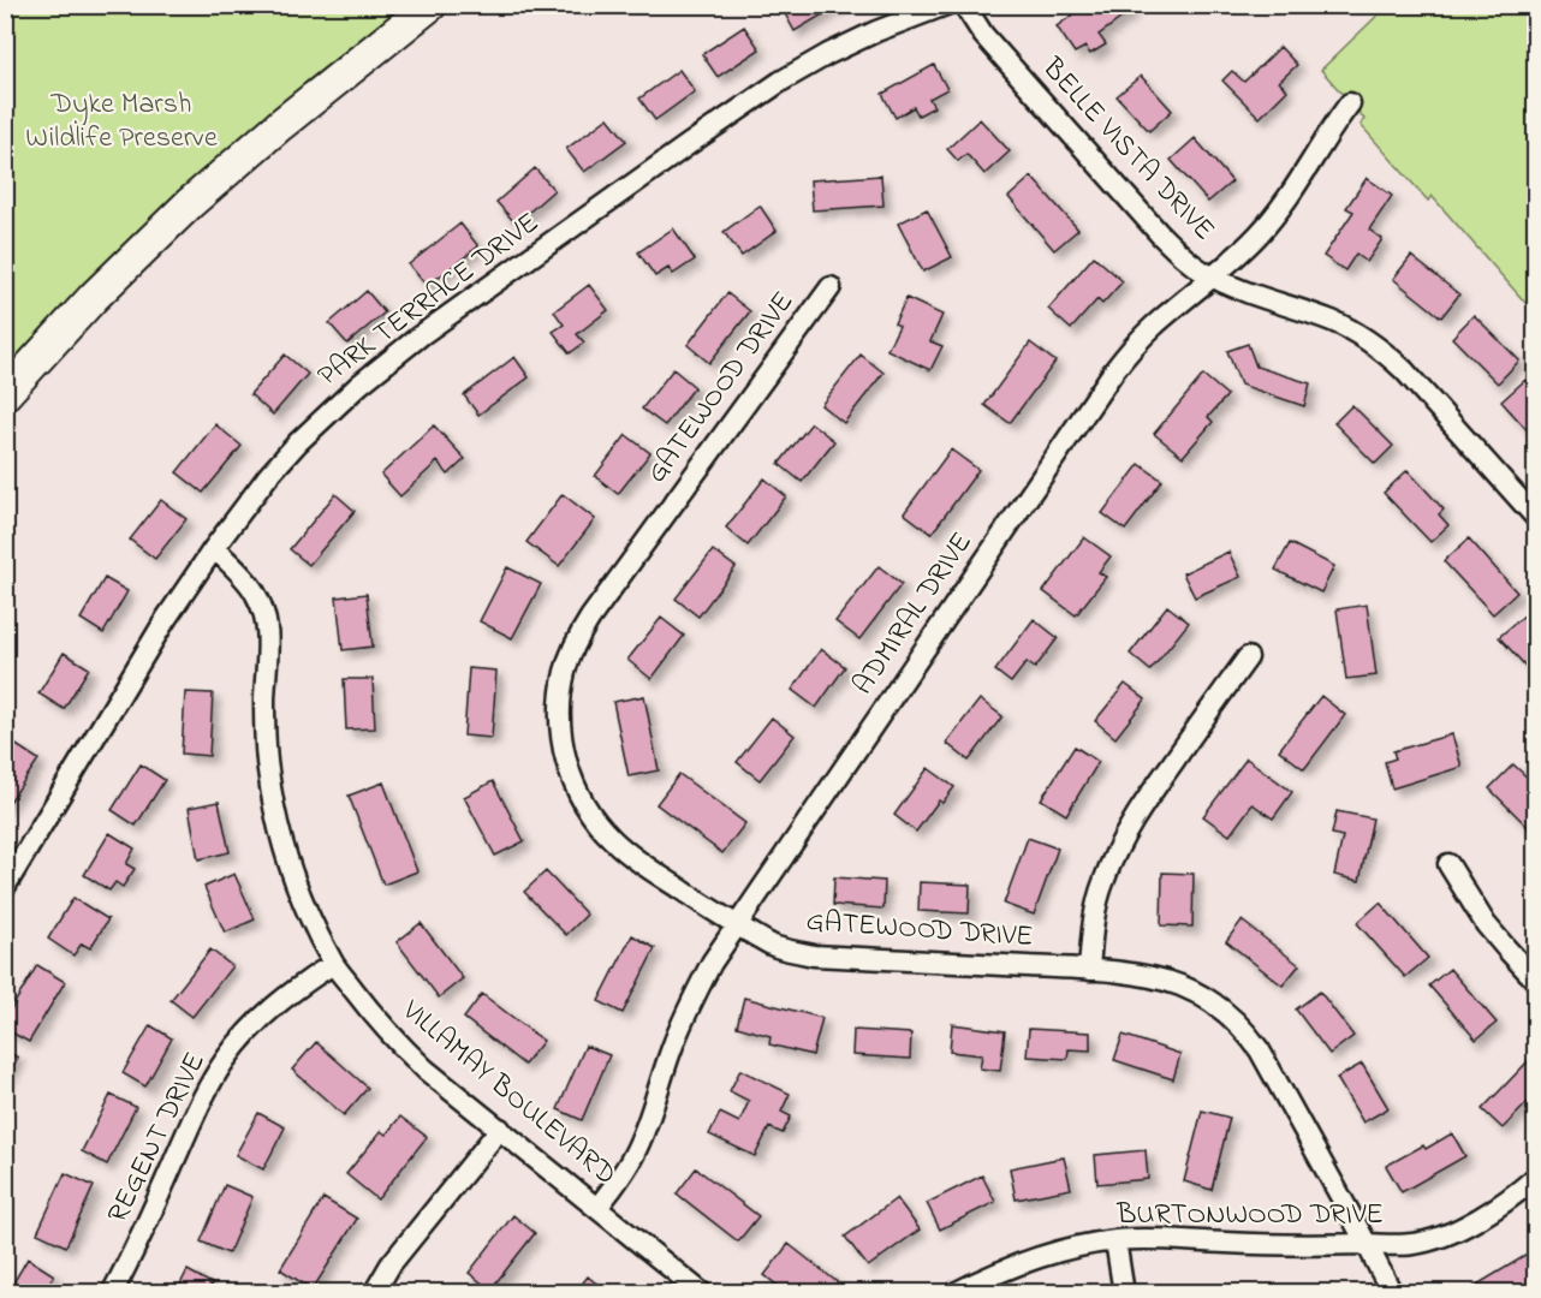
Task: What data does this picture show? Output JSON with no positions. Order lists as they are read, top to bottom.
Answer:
{
  "streets": {
    "street": [
      "BELLE VISTA DRIVE",
      "PARK TERRACE DRIVE",
      "GATEWOOD DRIVE",
      "ADMIRAL DRIVE",
      "VILLAMAY BOULEVARD",
      "REGENT DRIVE",
      "BURTONWOOD DRIVE"
    ]
  },
  "crossings": [
    ["BELLE VISTA DRIVE", "ADMIRAL DRIVE"],
    ["PARK TERRACE DRIVE", "VILLAMAY BOULEVARD"],
    ["GATEWOOD DRIVE", "ADMIRAL DRIVE"],
    ["GATEWOOD DRIVE", "BURTONWOOD DRIVE"],
    ["ADMIRAL DRIVE", "VILLAMAY BOULEVARD"],
    ["VILLAMAY BOULEVARD", "REGENT DRIVE"]
  ],
  "parks": ["Dyke Marsh Wildlife Preserve"]
}
